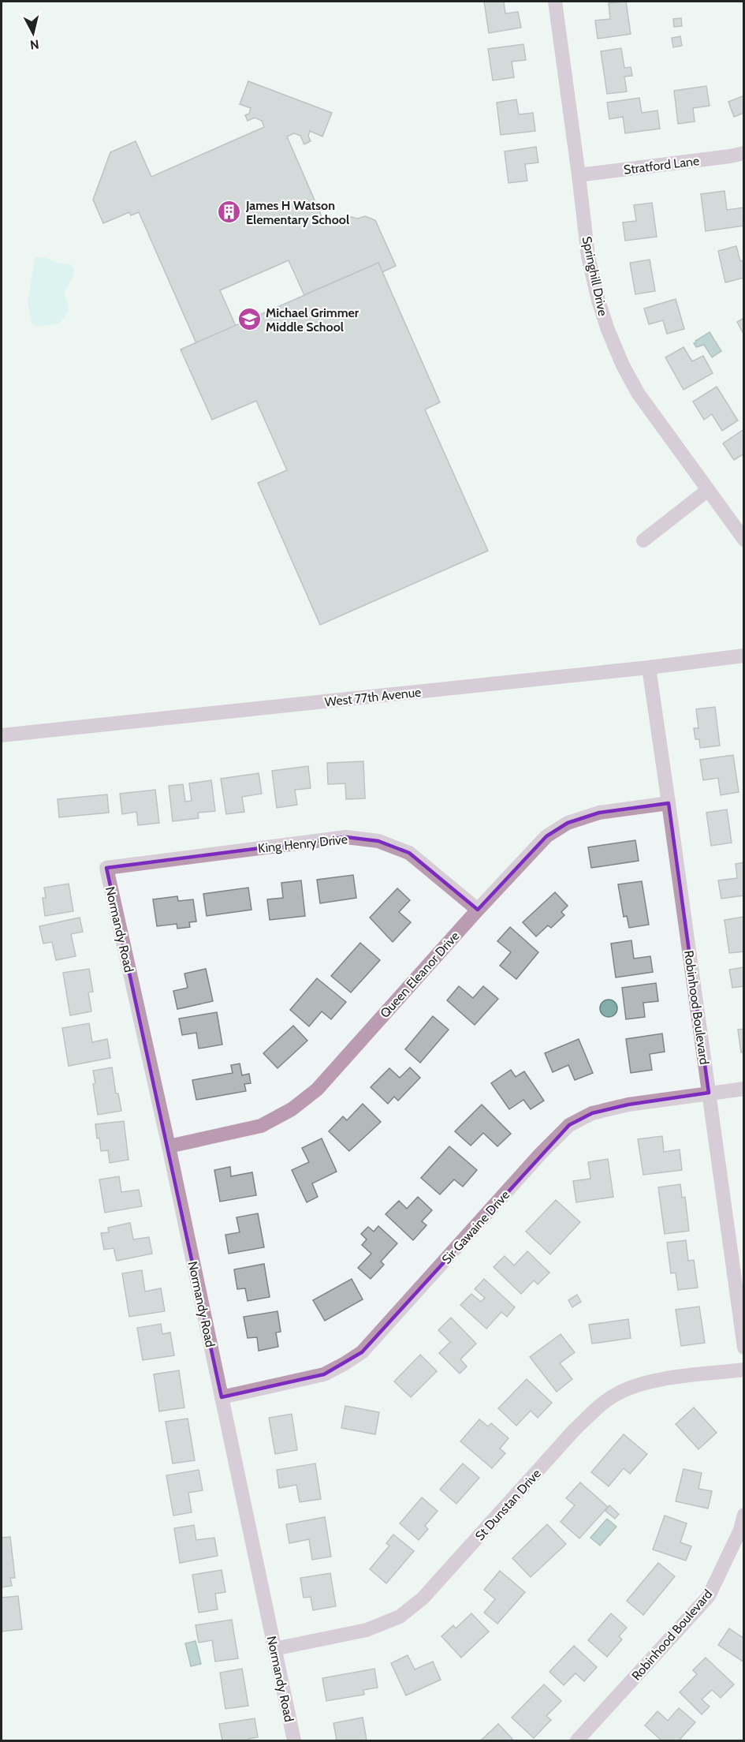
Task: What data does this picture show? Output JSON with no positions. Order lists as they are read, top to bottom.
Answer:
{
  "streets": {
    "street": [
      "Stratford Lane",
      "Springhill Drive",
      "West 77th Avenue",
      "King Henry Drive",
      "Normandy Road",
      "Queen Eleanor Drive",
      "Robinhood Boulevard",
      "Sir Gawaine Drive",
      "St Dunstan Drive"
    ]
  },
  "crossings": [
    ["Stratford Lane", "Springhill Drive"],
    ["West 77th Avenue", "Robinhood Boulevard"],
    ["King Henry Drive", "Normandy Road"],
    ["King Henry Drive", "Queen Eleanor Drive"],
    ["Normandy Road", "Queen Eleanor Drive"],
    ["Normandy Road", "Sir Gawaine Drive"],
    ["Normandy Road", "St Dunstan Drive"],
    ["Queen Eleanor Drive", "Robinhood Boulevard"],
    ["Robinhood Boulevard", "Sir Gawaine Drive"]
  ],
  "places": {
    "building": ["James H Watson Elementary School"],
    "school or university": ["Michael Grimmer Middle School"]
  },
  "north": "bottom"
}
